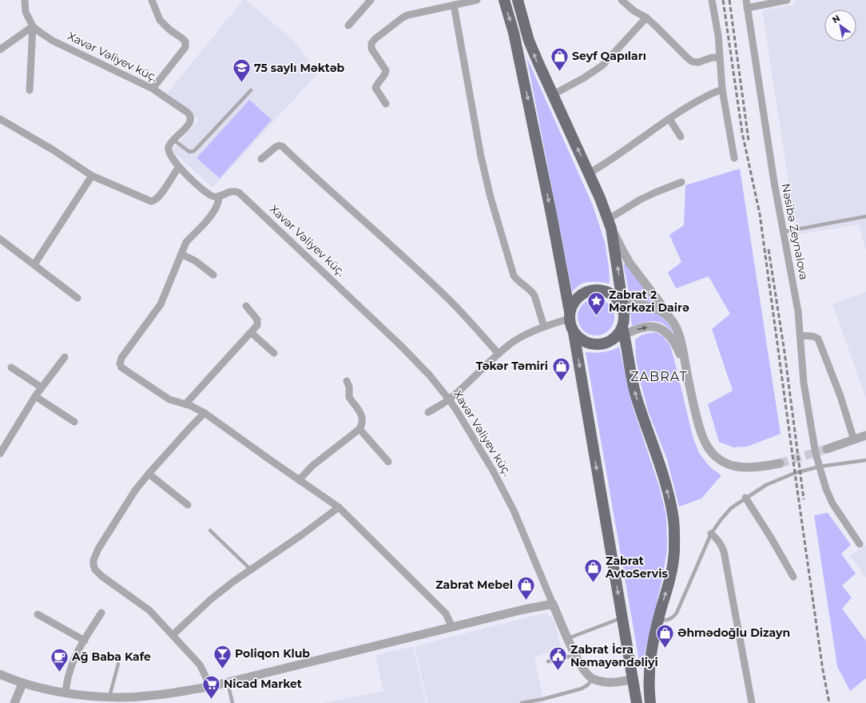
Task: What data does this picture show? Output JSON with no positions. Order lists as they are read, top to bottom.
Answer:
{
  "streets": {
    "street": ["Xavər Vəliyev küç.", "Nəsibə Zeynalova"]
  },
  "districts": ["ZABRAT"],
  "places": {
    "shop": [
      "Seyf Qapıları",
      "Təkər Təmiri",
      "Zabrat AvtoServis",
      "Zabrat Mebel",
      "Əhmədoğlu Dizayn"
    ],
    "school or university": ["75 saylı Məktəb"],
    "place": ["Zabrat 2 Mərkəzi Dairə"],
    "bar": ["Poliqon Klub"],
    "public building": ["Zabrat İcra Nəmayəndəliyi"],
    "cafe": ["Ağ Baba Kafe"],
    "supermarket": ["Nicad Market"]
  },
  "north": "top left"
}
